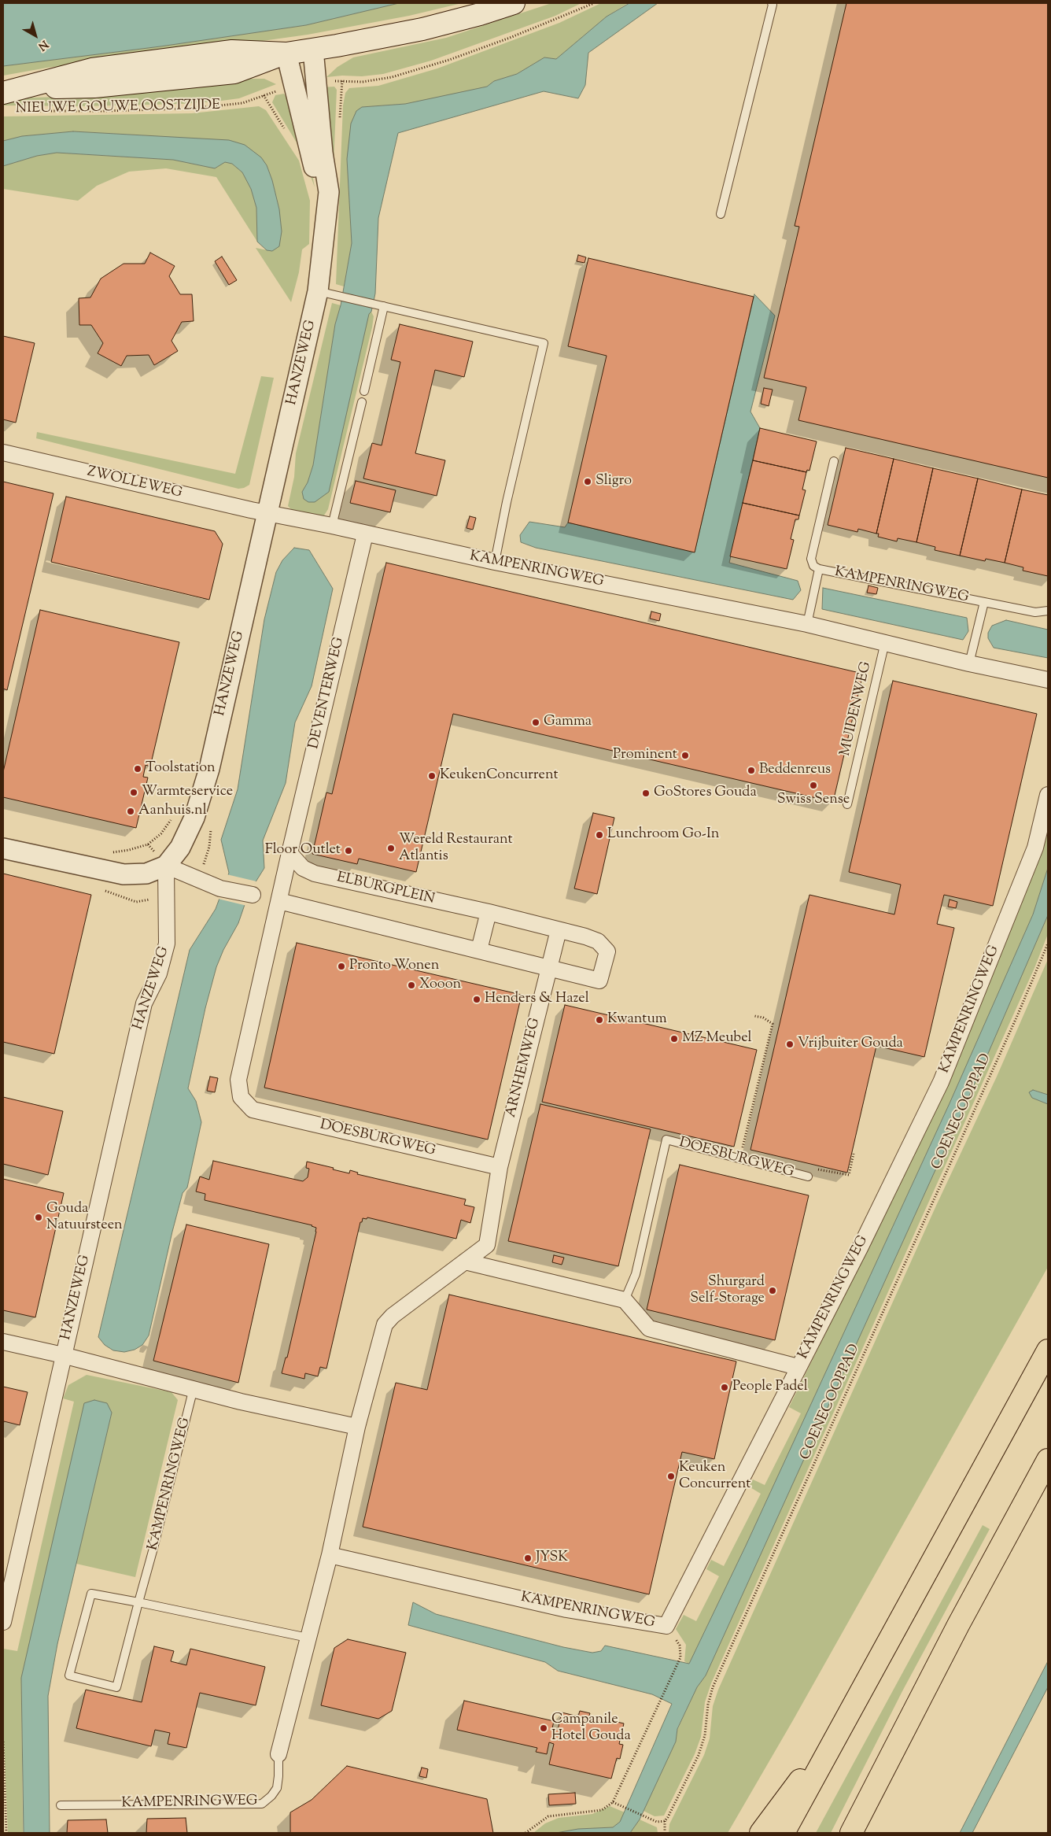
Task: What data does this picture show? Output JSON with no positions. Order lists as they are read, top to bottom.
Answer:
{
  "streets": {
    "main road": ["NIEUWE GOUWE OOSTZIJDE"],
    "street": [
      "HANZEWEG",
      "ZWOLLEWEG",
      "KAMPENRINGWEG",
      "DEVENTERWEG",
      "ELBURGPLEIN",
      "ARNHEMWEG",
      "DOESBURGWEG"
    ],
    "lane": ["MUIDENWEG"],
    "path": ["COENECOOPPAD"]
  },
  "crossings": [
    ["NIEUWE GOUWE OOSTZIJDE", "HANZEWEG"],
    ["HANZEWEG", "ZWOLLEWEG"],
    ["HANZEWEG", "KAMPENRINGWEG"],
    ["ZWOLLEWEG", "KAMPENRINGWEG"],
    ["KAMPENRINGWEG", "DEVENTERWEG"],
    ["KAMPENRINGWEG", "MUIDENWEG"],
    ["DEVENTERWEG", "ELBURGPLEIN"],
    ["DEVENTERWEG", "DOESBURGWEG"],
    ["ELBURGPLEIN", "ARNHEMWEG"],
    ["ELBURGPLEIN", "DOESBURGWEG"],
    ["ARNHEMWEG", "DOESBURGWEG"]
  ],
  "places": [
    "Sligro",
    "Gamma",
    "Prominent",
    "Toolstation",
    "Beddenreus",
    "KeukenConcurrent",
    "Swiss Sense",
    "Warmteservice",
    "GoStores Gouda",
    "Aanhuis.nl",
    "Lunchroom Go-In",
    "Wereld Restaurant Atlantis",
    "Floor Outlet",
    "Pronto Wonen",
    "Xooon",
    "Henders & Hazel",
    "Kwantum",
    "MZ Meubel",
    "Vrijbuiter Gouda",
    "Gouda Natuursteen",
    "Shurgard Self-Storage",
    "People Padel",
    "Keuken Concurrent",
    "JYSK",
    "Campanile Hotel Gouda"
  ],
  "north": "bottom right"
}
